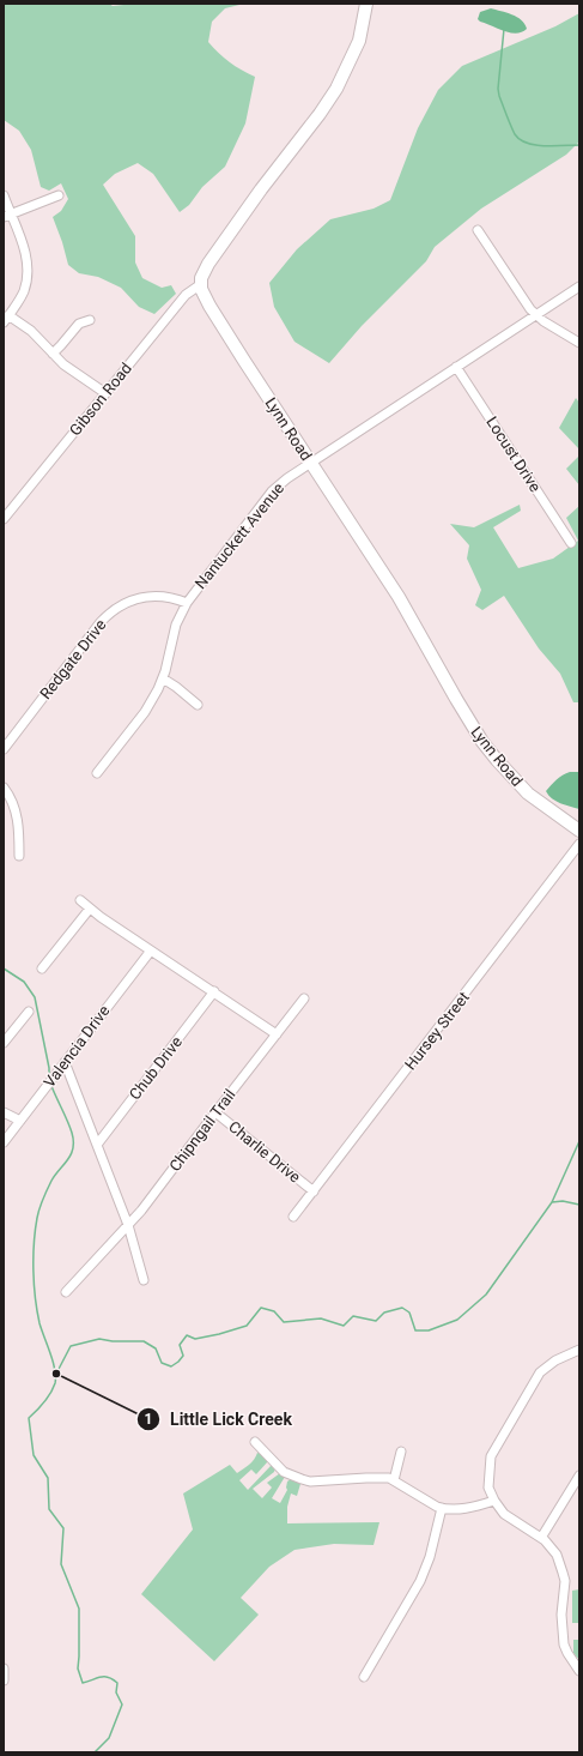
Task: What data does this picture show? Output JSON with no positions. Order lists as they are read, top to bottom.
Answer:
{
  "streets": {
    "street": [
      "Gibson Road",
      "Lynn Road",
      "Locust Drive",
      "Nantuckett Avenue",
      "Redgate Drive",
      "Hursey Street",
      "Valencia Drive",
      "Chub Drive",
      "Chipngail Trail",
      "Charlie Drive"
    ]
  },
  "crossings": [
    ["Gibson Road", "Lynn Road"],
    ["Lynn Road", "Nantuckett Avenue"],
    ["Locust Drive", "Nantuckett Avenue"],
    ["Nantuckett Avenue", "Redgate Drive"],
    ["Hursey Street", "Charlie Drive"],
    ["Chipngail Trail", "Charlie Drive"]
  ],
  "places": ["Little Lick Creek"]
}
